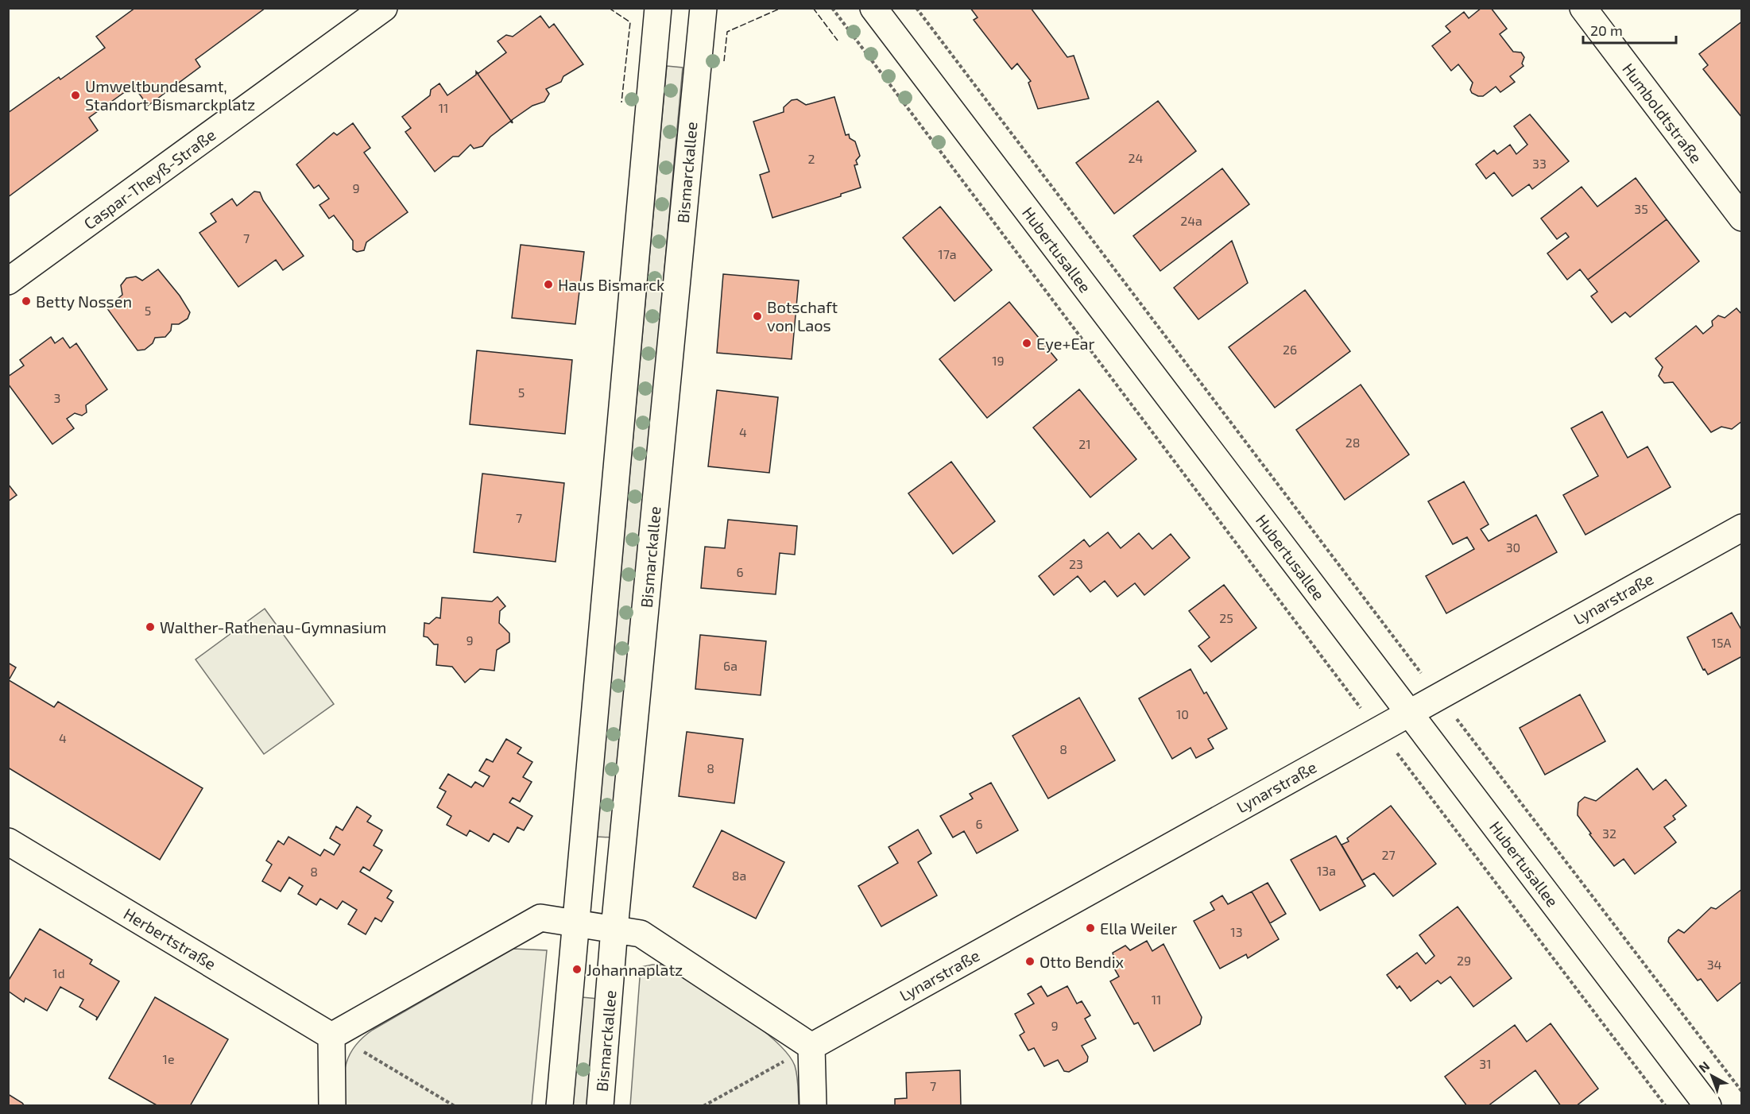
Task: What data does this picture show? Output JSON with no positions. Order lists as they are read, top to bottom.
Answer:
{
  "streets": {
    "street": [
      "Humboldtstraße",
      "Bismarckallee",
      "Caspar-Theyß-Straße",
      "Hubertusallee",
      "Lynarstraße",
      "Herbertstraße"
    ]
  },
  "crossings": [
    ["Hubertusallee", "Lynarstraße"]
  ],
  "places": [
    "Umweltbundesamt, Standort Bismarckplatz",
    "Haus Bismarck",
    "Betty Nossen",
    "Botschaft von Laos",
    "Eye+Ear",
    "Walther-Rathenau-Gymnasium",
    "Ella Weiler",
    "Otto Bendix",
    "Johannaplatz"
  ],
  "house_numbers": [
    "11",
    "24",
    "2",
    "33",
    "9",
    "35",
    "24a",
    "7",
    "17a",
    "5",
    "26",
    "19",
    "5",
    "3",
    "4",
    "28",
    "21",
    "7",
    "30",
    "23",
    "6",
    "25",
    "9",
    "15A",
    "6a",
    "10",
    "4",
    "8",
    "8",
    "6",
    "32",
    "27",
    "13a",
    "8",
    "8a",
    "13",
    "29",
    "34",
    "1d",
    "11",
    "9",
    "1e",
    "31",
    "7"
  ],
  "scale_bar": "20 m",
  "north": "top left"
}
